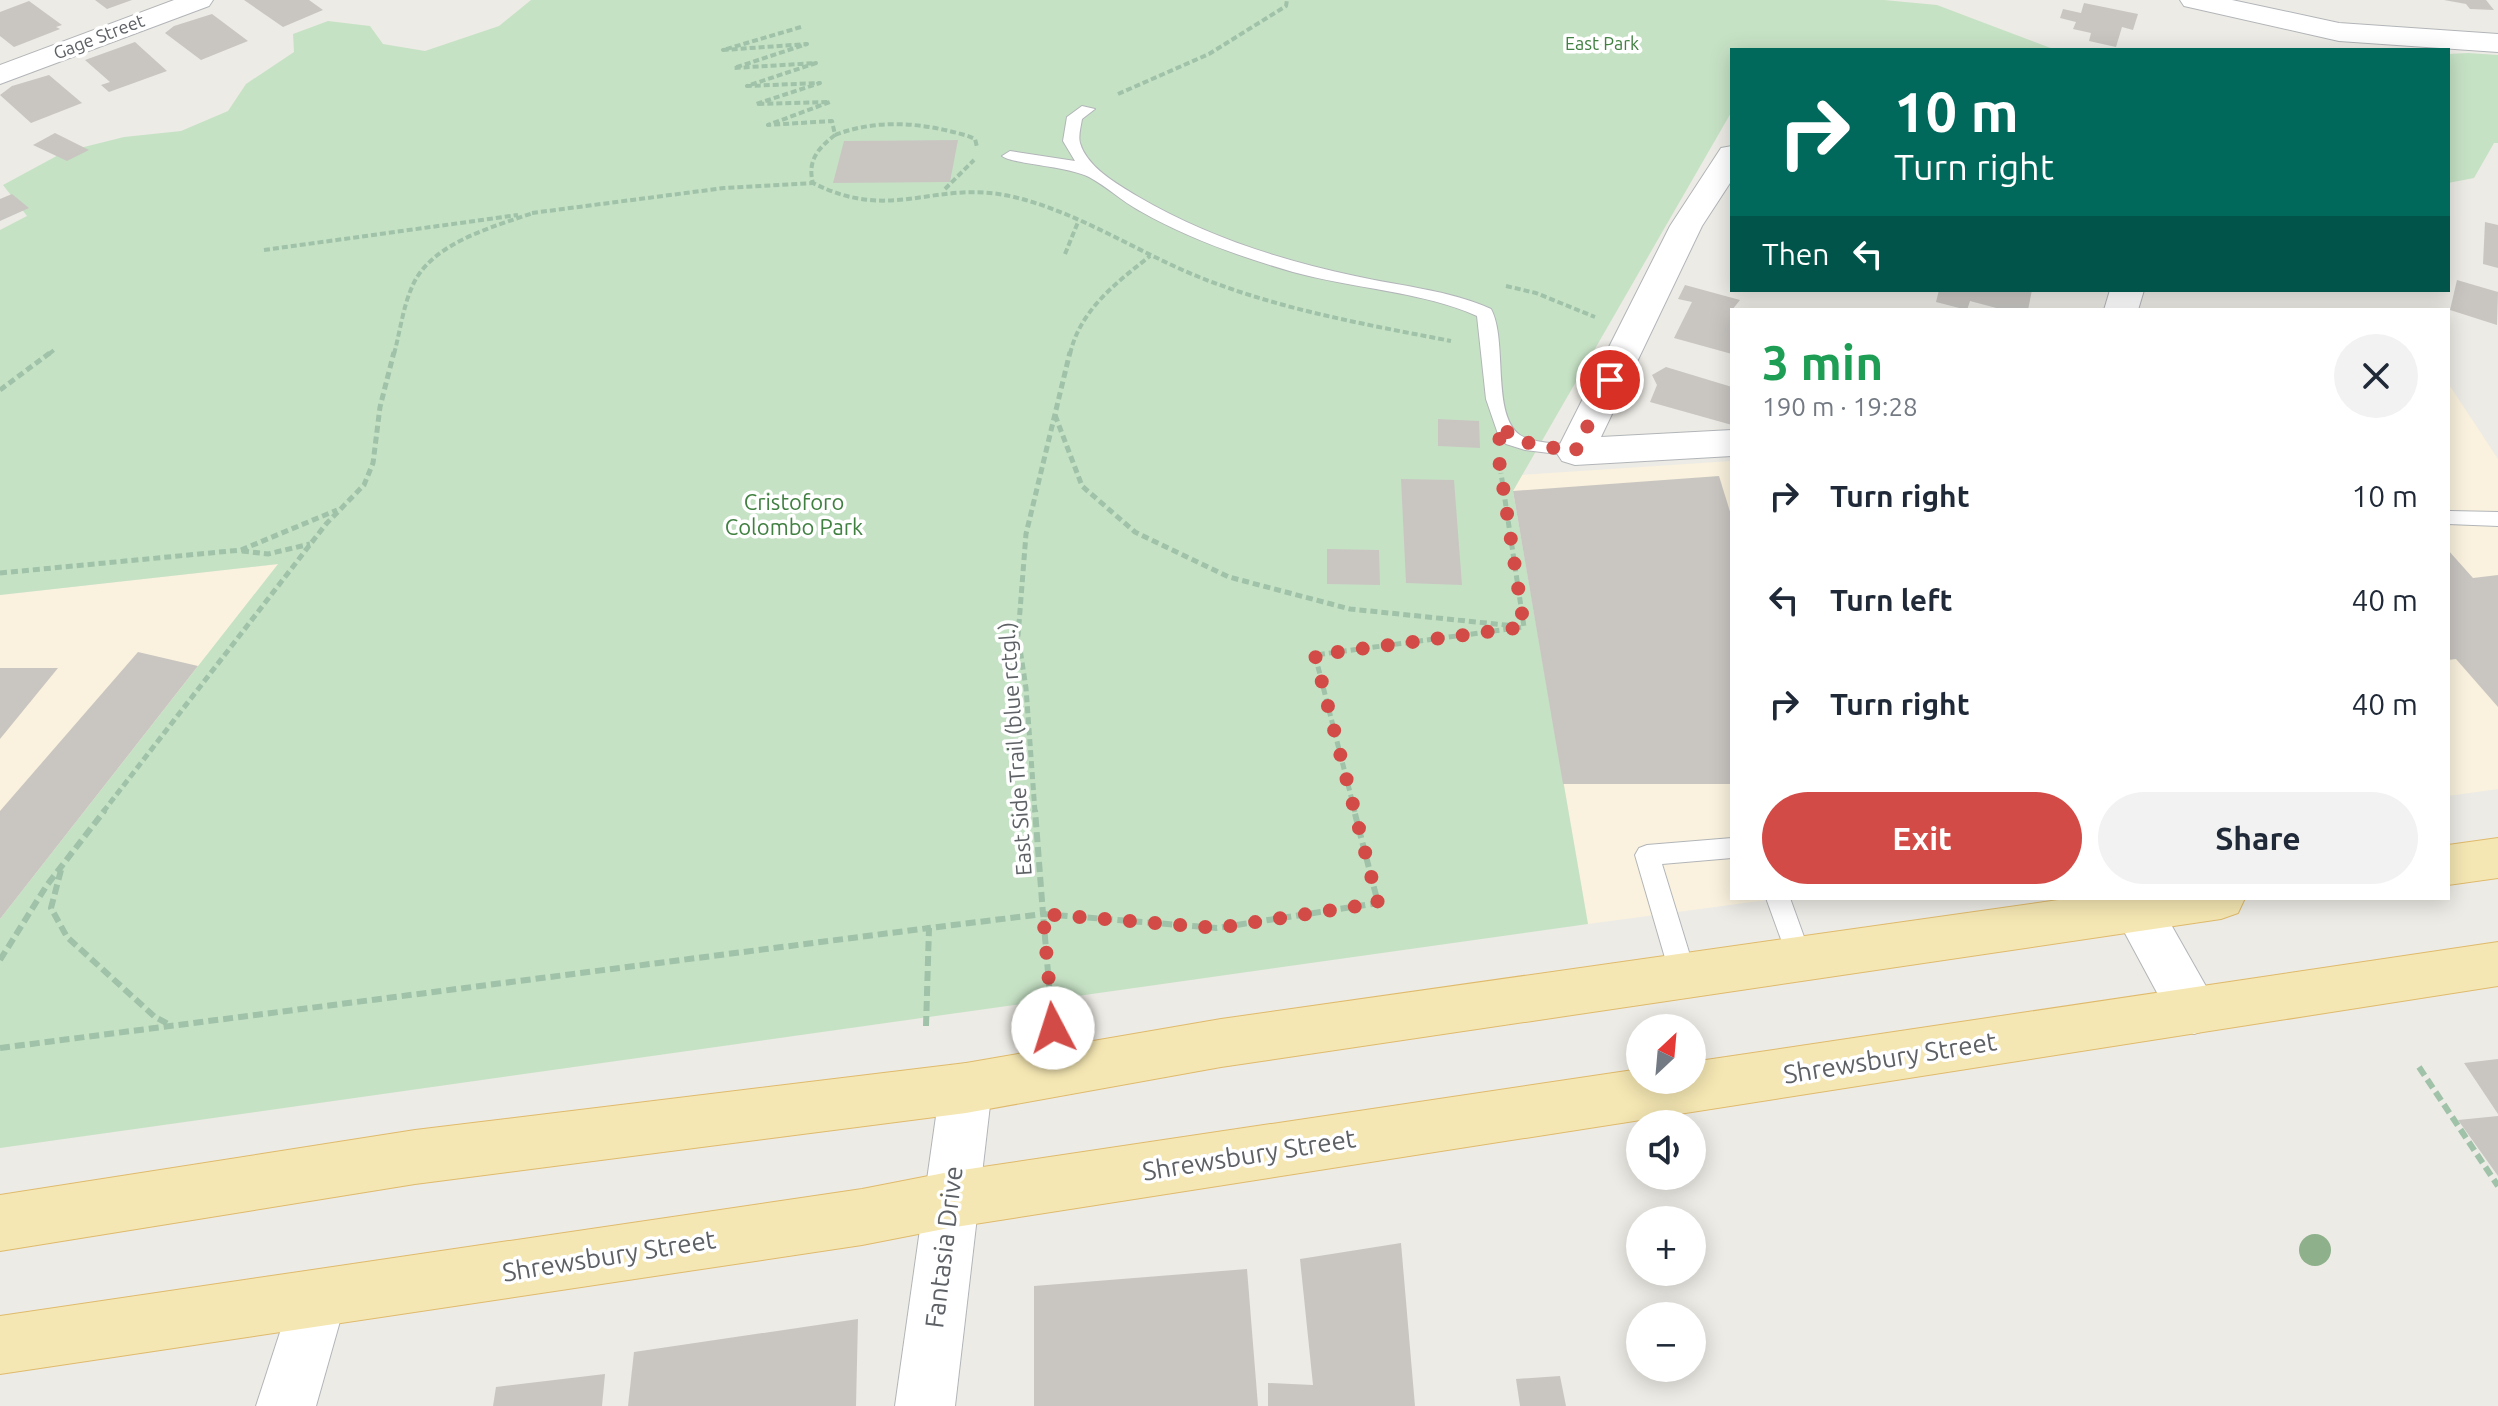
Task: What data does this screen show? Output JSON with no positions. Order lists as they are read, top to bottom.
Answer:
{
  "streets": {
    "main road": ["Shrewsbury Street"],
    "street": ["Gage Street", "Fantasia Drive"],
    "path": ["East Side Trail (blue rctgl.)"]
  },
  "crossings": [
    ["Shrewsbury Street", "Fantasia Drive"]
  ],
  "parks": ["East Park", "Cristoforo Colombo Park"],
  "north": "top right",
  "page": {
    "turn": ["10 m", "Turn right"],
    "then": "Then",
    "heading": ["3 min", "190 m · 19:28"],
    "list": [
      {
        "name": "Turn right",
        "value": "10 m"
      },
      {
        "name": "Turn left",
        "value": "40 m"
      },
      {
        "name": "Turn right",
        "value": "40 m"
      }
    ],
    "buttons": ["Exit", "Share"],
    "map_buttons": ["+", "−"]
  }
}
